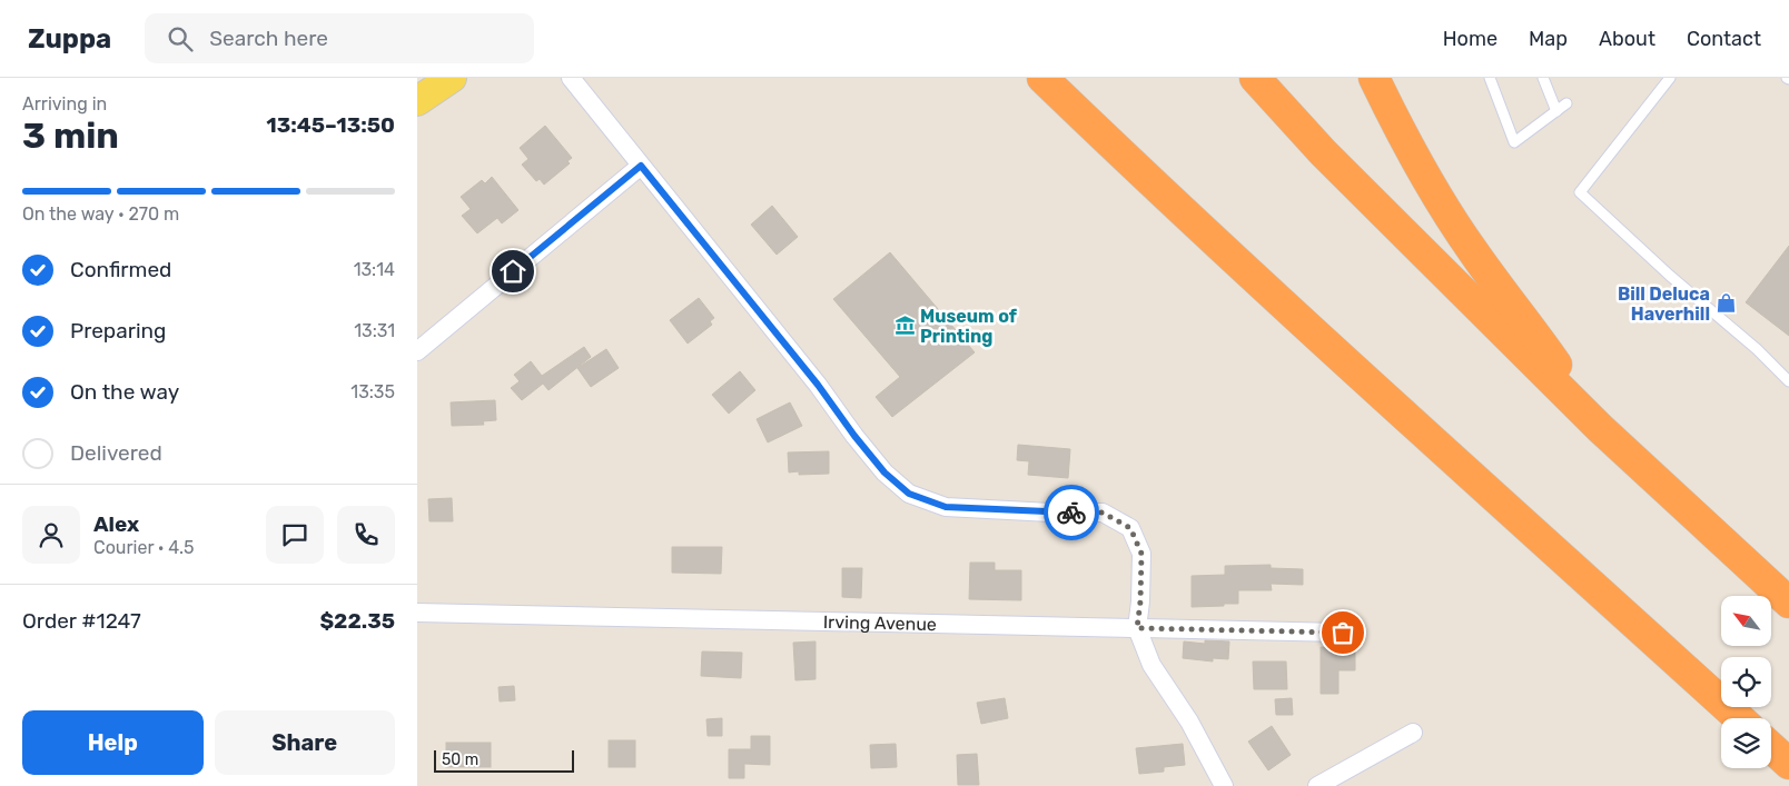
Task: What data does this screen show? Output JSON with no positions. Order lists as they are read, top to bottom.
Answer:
{
  "streets": {
    "street": ["Irving Avenue"]
  },
  "places": {
    "shop": ["Bill Deluca Haverhill"],
    "museum": ["Museum of Printing"]
  },
  "scale_bar": "50 m",
  "north": "top left",
  "page": {
    "header": "Zuppa",
    "search": "Search here",
    "nav": [
      "Home",
      "Map",
      "About",
      "Contact"
    ],
    "heading": ["3 min", "Arriving in", "13:45–13:50"],
    "panel": [
      "Alex",
      "Courier · 4.5",
      "Order #1247",
      "$22.35"
    ],
    "bar": "On the way · 270 m",
    "list": [
      ["Confirmed", "13:14"],
      ["Preparing", "13:31"],
      ["On the way", "13:35"],
      "Delivered"
    ],
    "buttons": ["Help", "Share"],
    "scale": "50 m"
  }
}
